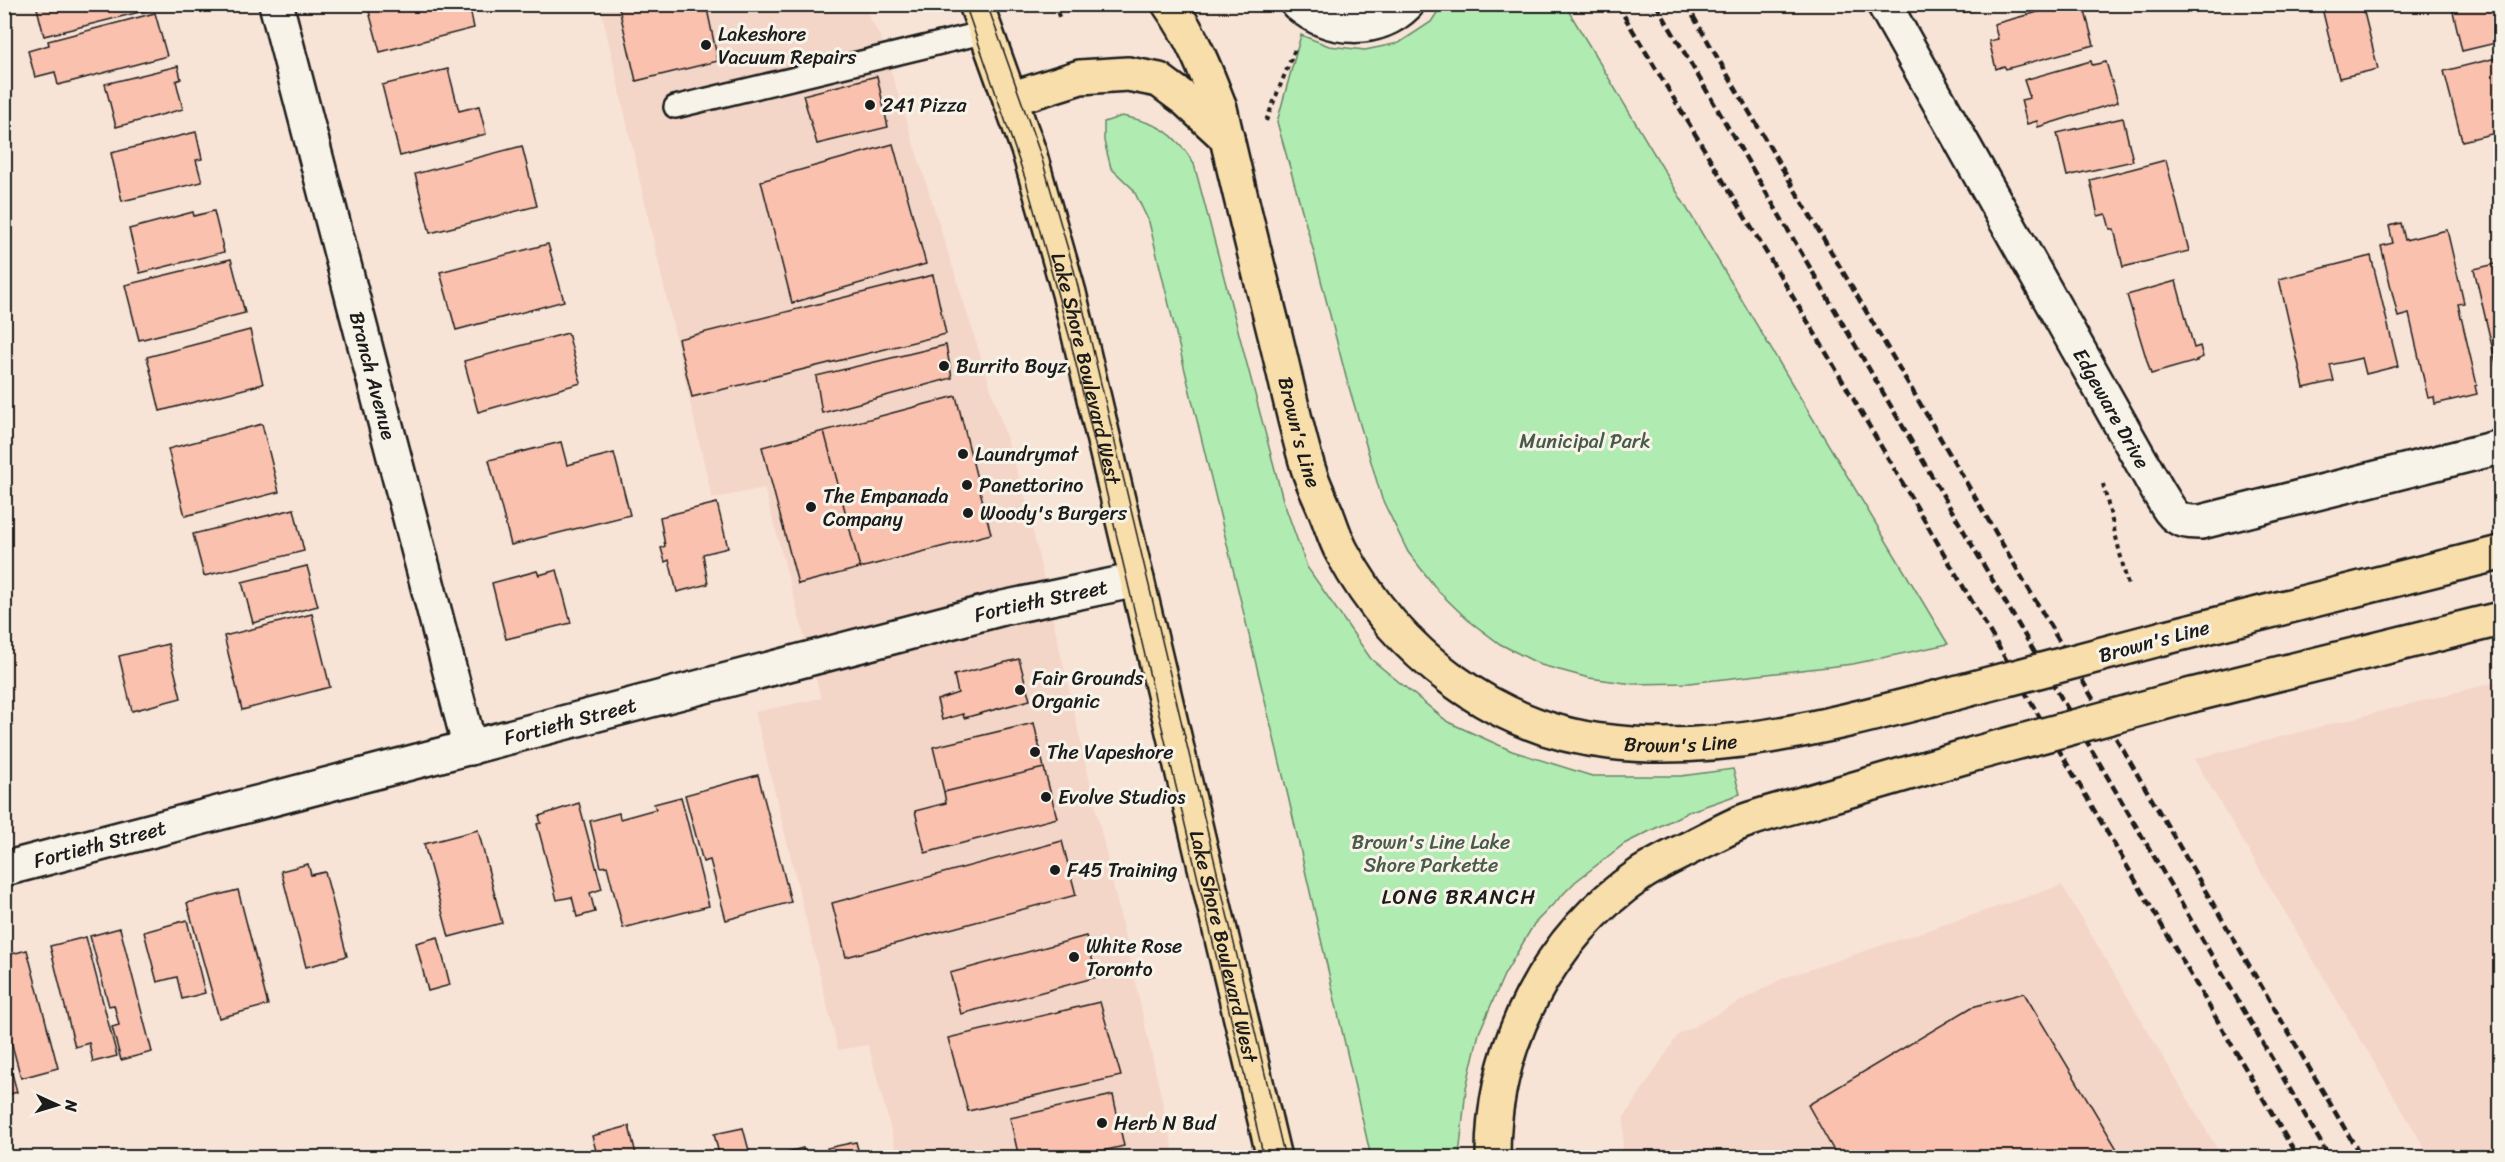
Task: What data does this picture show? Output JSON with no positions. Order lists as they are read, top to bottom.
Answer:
{
  "streets": {
    "main road": ["Lake Shore Boulevard West", "Brown's Line"],
    "street": ["Branch Avenue", "Edgeware Drive", "Fortieth Street"]
  },
  "crossings": [
    ["Lake Shore Boulevard West", "Fortieth Street"],
    ["Branch Avenue", "Fortieth Street"]
  ],
  "districts": ["LONG BRANCH"],
  "parks": ["Municipal Park", "Brown's Line Lake Shore Parkette"],
  "places": [
    "Lakeshore Vacuum Repairs",
    "241 Pizza",
    "Burrito Boyz",
    "Laundrymat",
    "Panettorino",
    "The Empanada Company",
    "Woody's Burgers",
    "Fair Grounds Organic",
    "The Vapeshore",
    "Evolve Studios",
    "F45 Training",
    "White Rose Toronto",
    "Herb N Bud"
  ],
  "north": "right"
}
